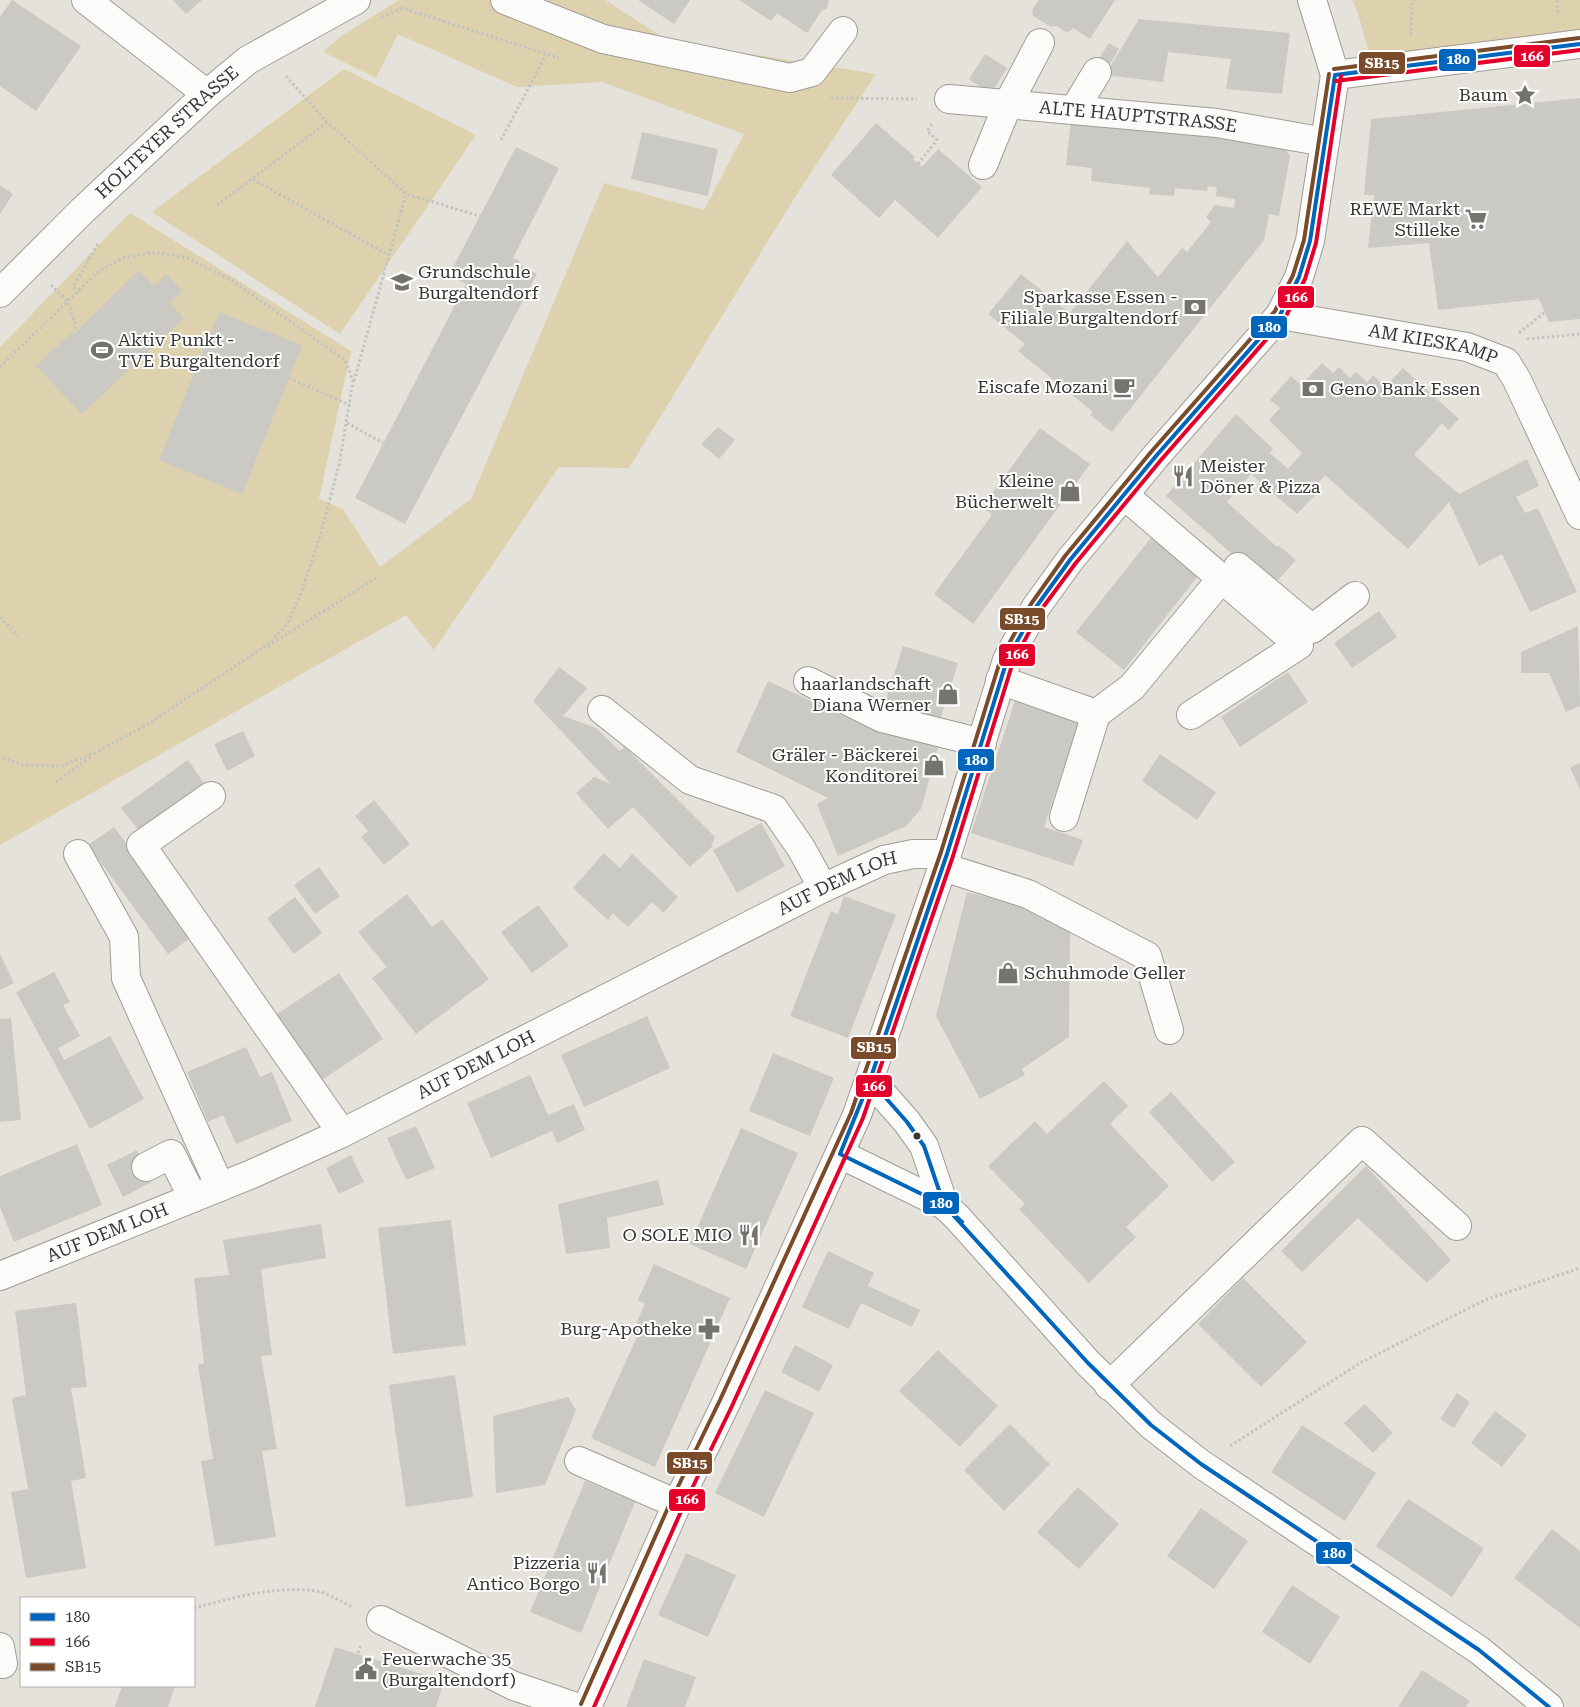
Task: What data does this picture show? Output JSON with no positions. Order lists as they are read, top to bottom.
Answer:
{
  "streets": {
    "street": [
      "ALTE HAUPTSTRASSE",
      "HOLTEYER STRASSE",
      "AM KIESKAMP",
      "AUF DEM LOH"
    ]
  },
  "places": {
    "place": ["Baum"],
    "supermarket": ["REWE Markt Stilleke"],
    "school or university": ["Grundschule Burgaltendorf"],
    "bank": ["Sparkasse Essen - Filiale Burgaltendorf", "Geno Bank Essen"],
    "sports": ["Aktiv Punkt - TVE Burgaltendorf"],
    "cafe": ["Eiscafe Mozani"],
    "restaurant": ["Meister Döner & Pizza", "O SOLE MIO", "Pizzeria Antico Borgo"],
    "shop": [
      "Kleine Bücherwelt",
      "haarlandschaft Diana Werner",
      "Gräler - Bäckerei Konditorei",
      "Schuhmode Geller"
    ],
    "pharmacy": ["Burg-Apotheke"],
    "public building": ["Feuerwache 35 (Burgaltendorf)"]
  },
  "lines": ["transit line SB15", "transit line 180", "transit line 166"],
  "legend": ["180", "166", "SB15"]
}
